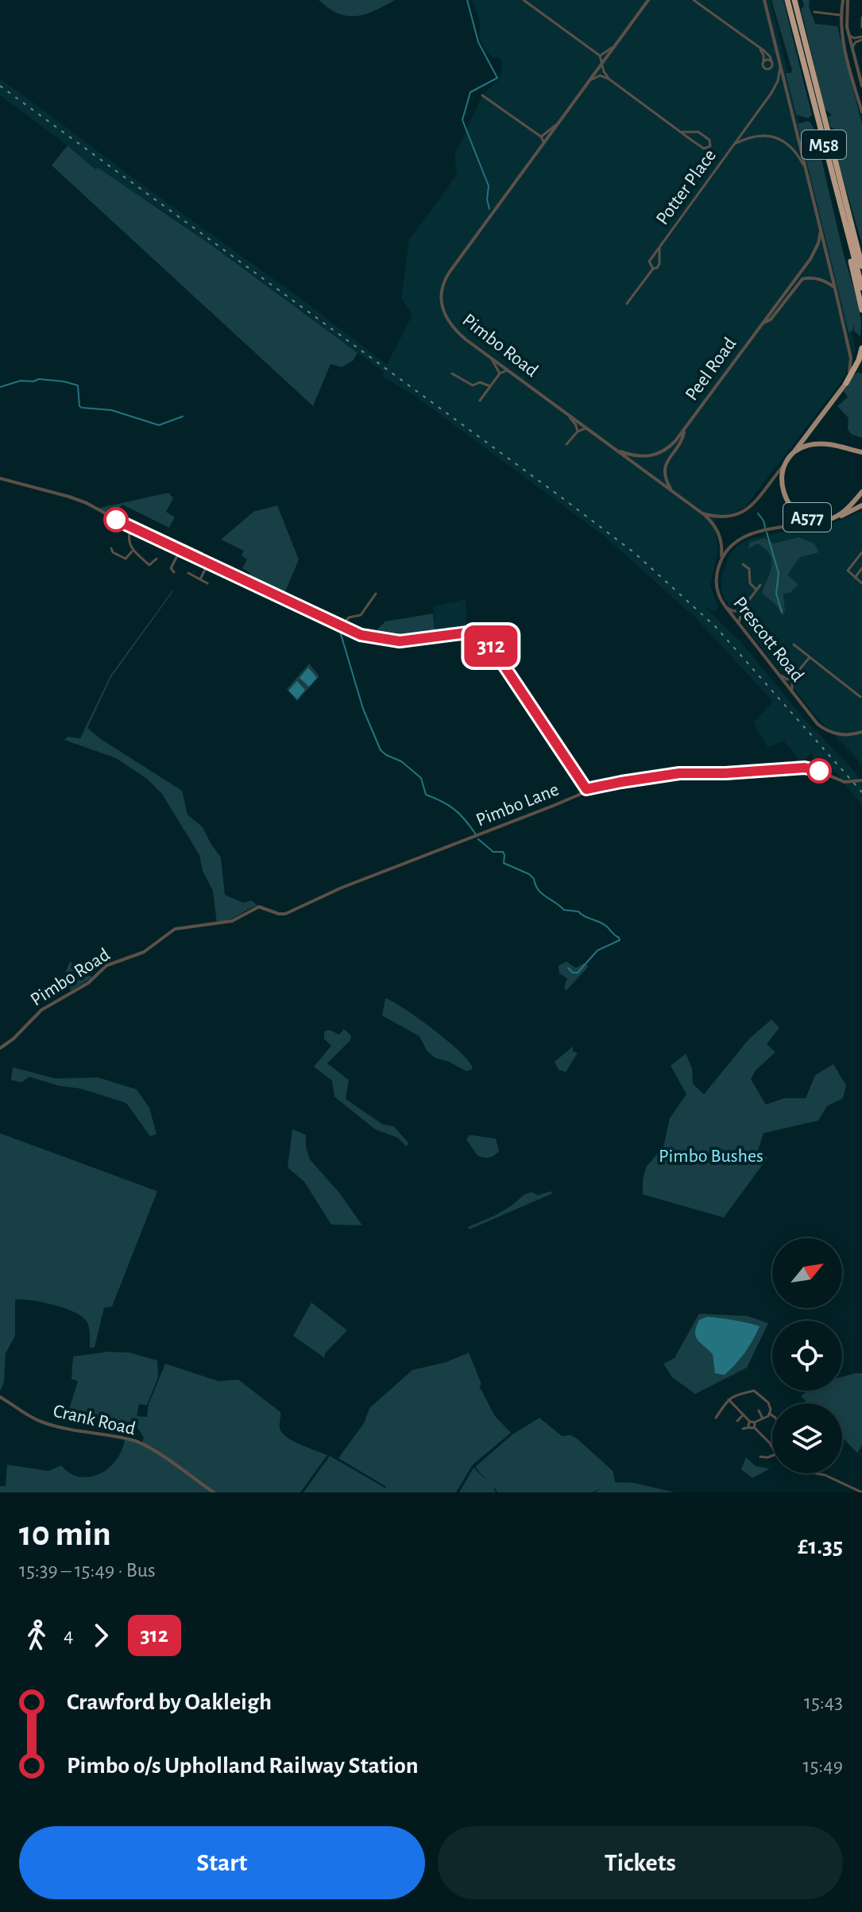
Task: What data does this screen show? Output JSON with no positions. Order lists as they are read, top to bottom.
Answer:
{
  "streets": {
    "highway": ["M58"],
    "main road": ["A577"],
    "street": [
      "Potter Place",
      "Pimbo Road",
      "Peel Road",
      "Prescott Road",
      "Pimbo Lane",
      "Crank Road"
    ]
  },
  "crossings": [
    ["Pimbo Road", "Peel Road"],
    ["Pimbo Road", "Prescott Road"],
    ["Pimbo Road", "Pimbo Lane"]
  ],
  "parks": ["Pimbo Bushes"],
  "lines": ["bus line 312"],
  "north": "top right",
  "page": {
    "on_map": "312",
    "heading": ["10 min", "15:39 – 15:49 · Bus", "£1.35"],
    "legs": ["4", "312"],
    "list": [
      {
        "name": "Crawford by Oakleigh",
        "value": "15:43"
      },
      {
        "name": "Pimbo o/s Upholland Railway Station",
        "value": "15:49"
      }
    ],
    "buttons": ["Start", "Tickets"]
  }
}
